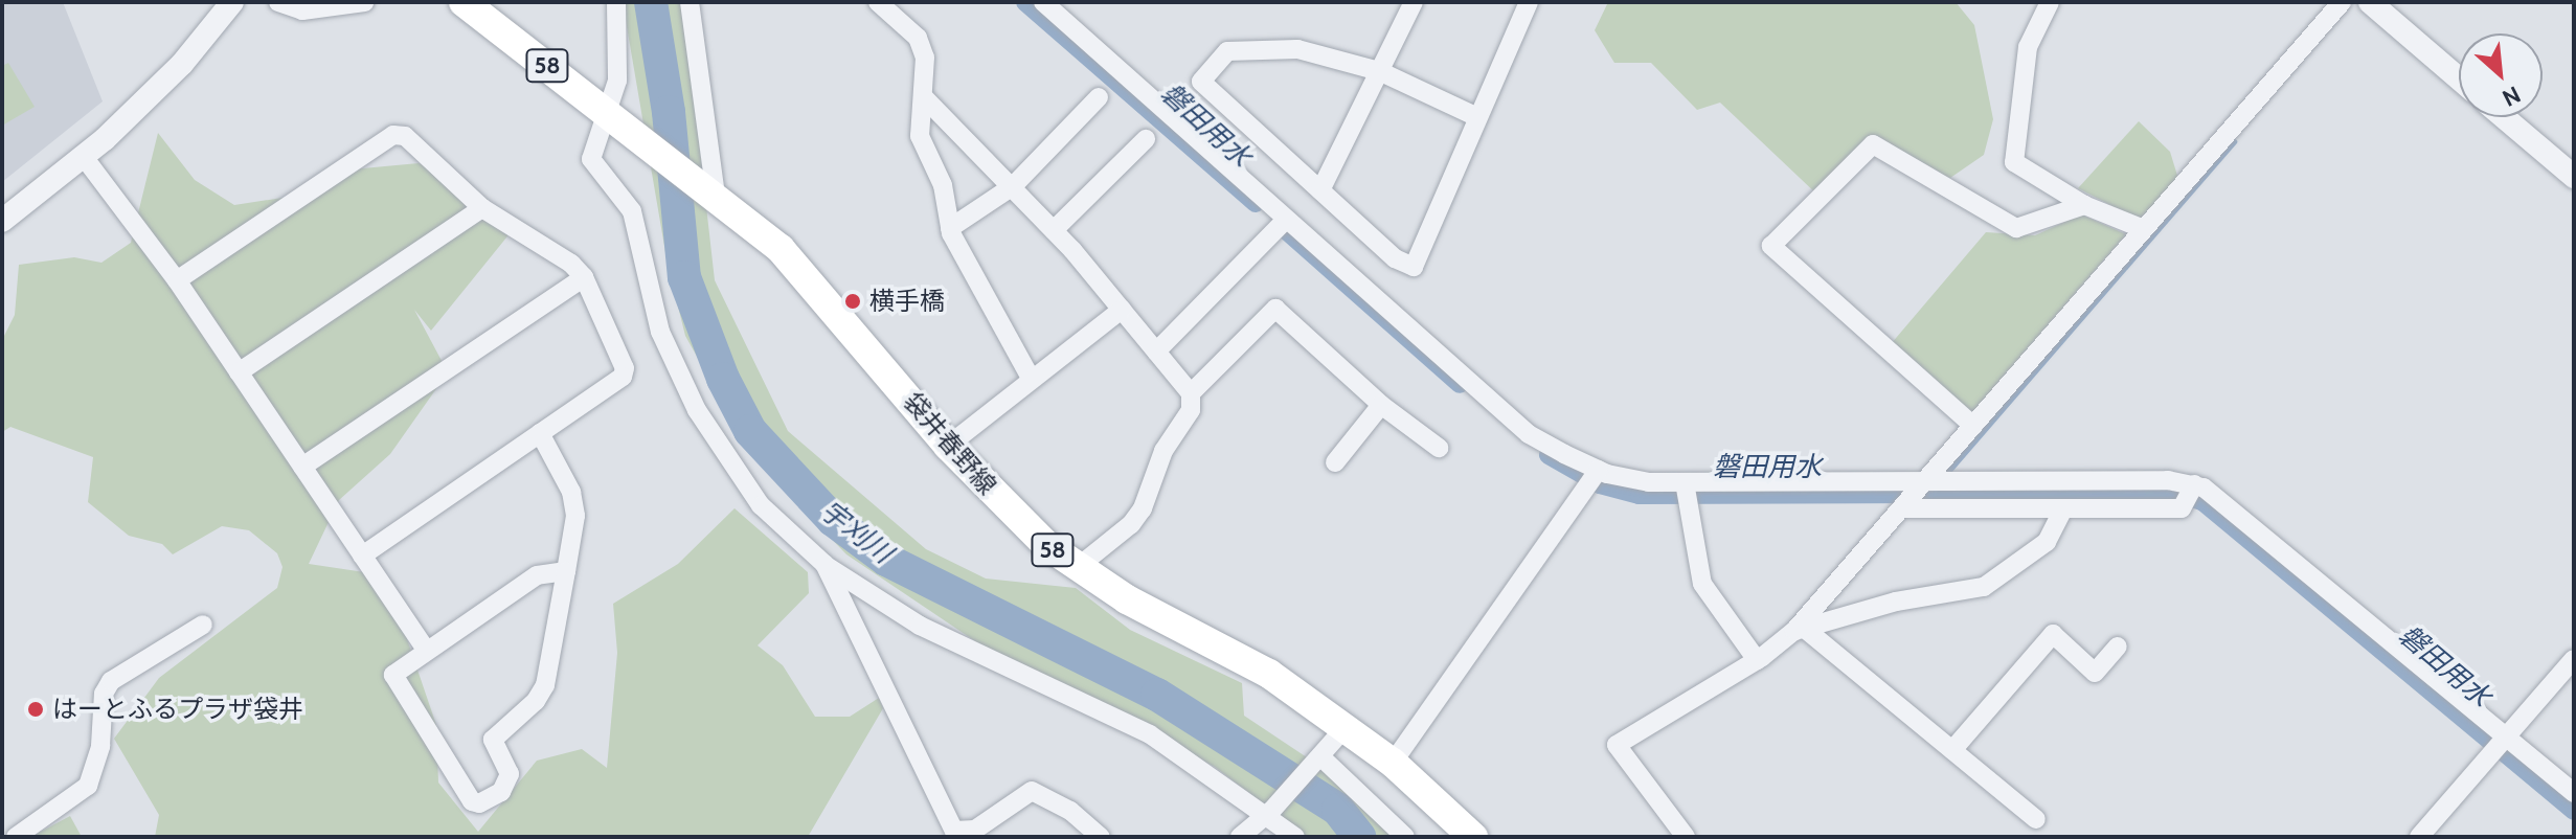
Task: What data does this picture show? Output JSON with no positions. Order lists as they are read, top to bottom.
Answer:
{
  "streets": {
    "main road": ["58", "袋井春野線"]
  },
  "water": ["磐田用水", "宇刈川"],
  "places": ["横手橋", "はーとふるプラザ袋井"],
  "north": "bottom right"
}
